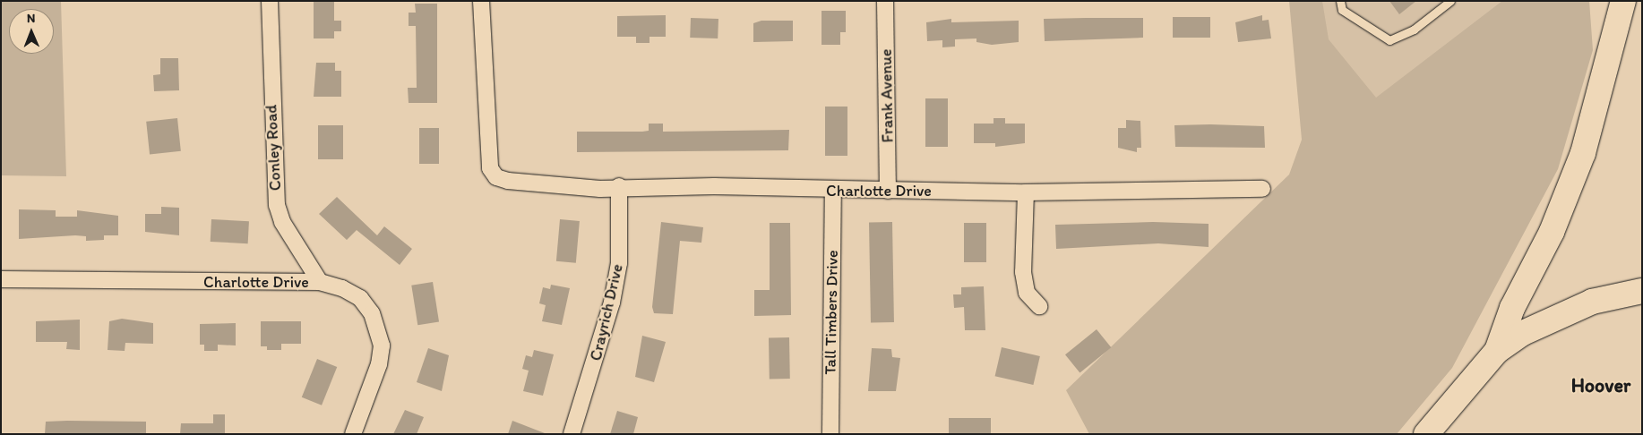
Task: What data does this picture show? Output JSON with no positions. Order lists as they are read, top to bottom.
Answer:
{
  "streets": {
    "street": [
      "Frank Avenue",
      "Conley Road",
      "Charlotte Drive",
      "Crayrich Drive",
      "Tall Timbers Drive"
    ]
  },
  "crossings": [
    ["Frank Avenue", "Charlotte Drive"],
    ["Conley Road", "Charlotte Drive"],
    ["Charlotte Drive", "Crayrich Drive"],
    ["Charlotte Drive", "Tall Timbers Drive"]
  ],
  "districts": ["Hoover"],
  "north": "top"
}
